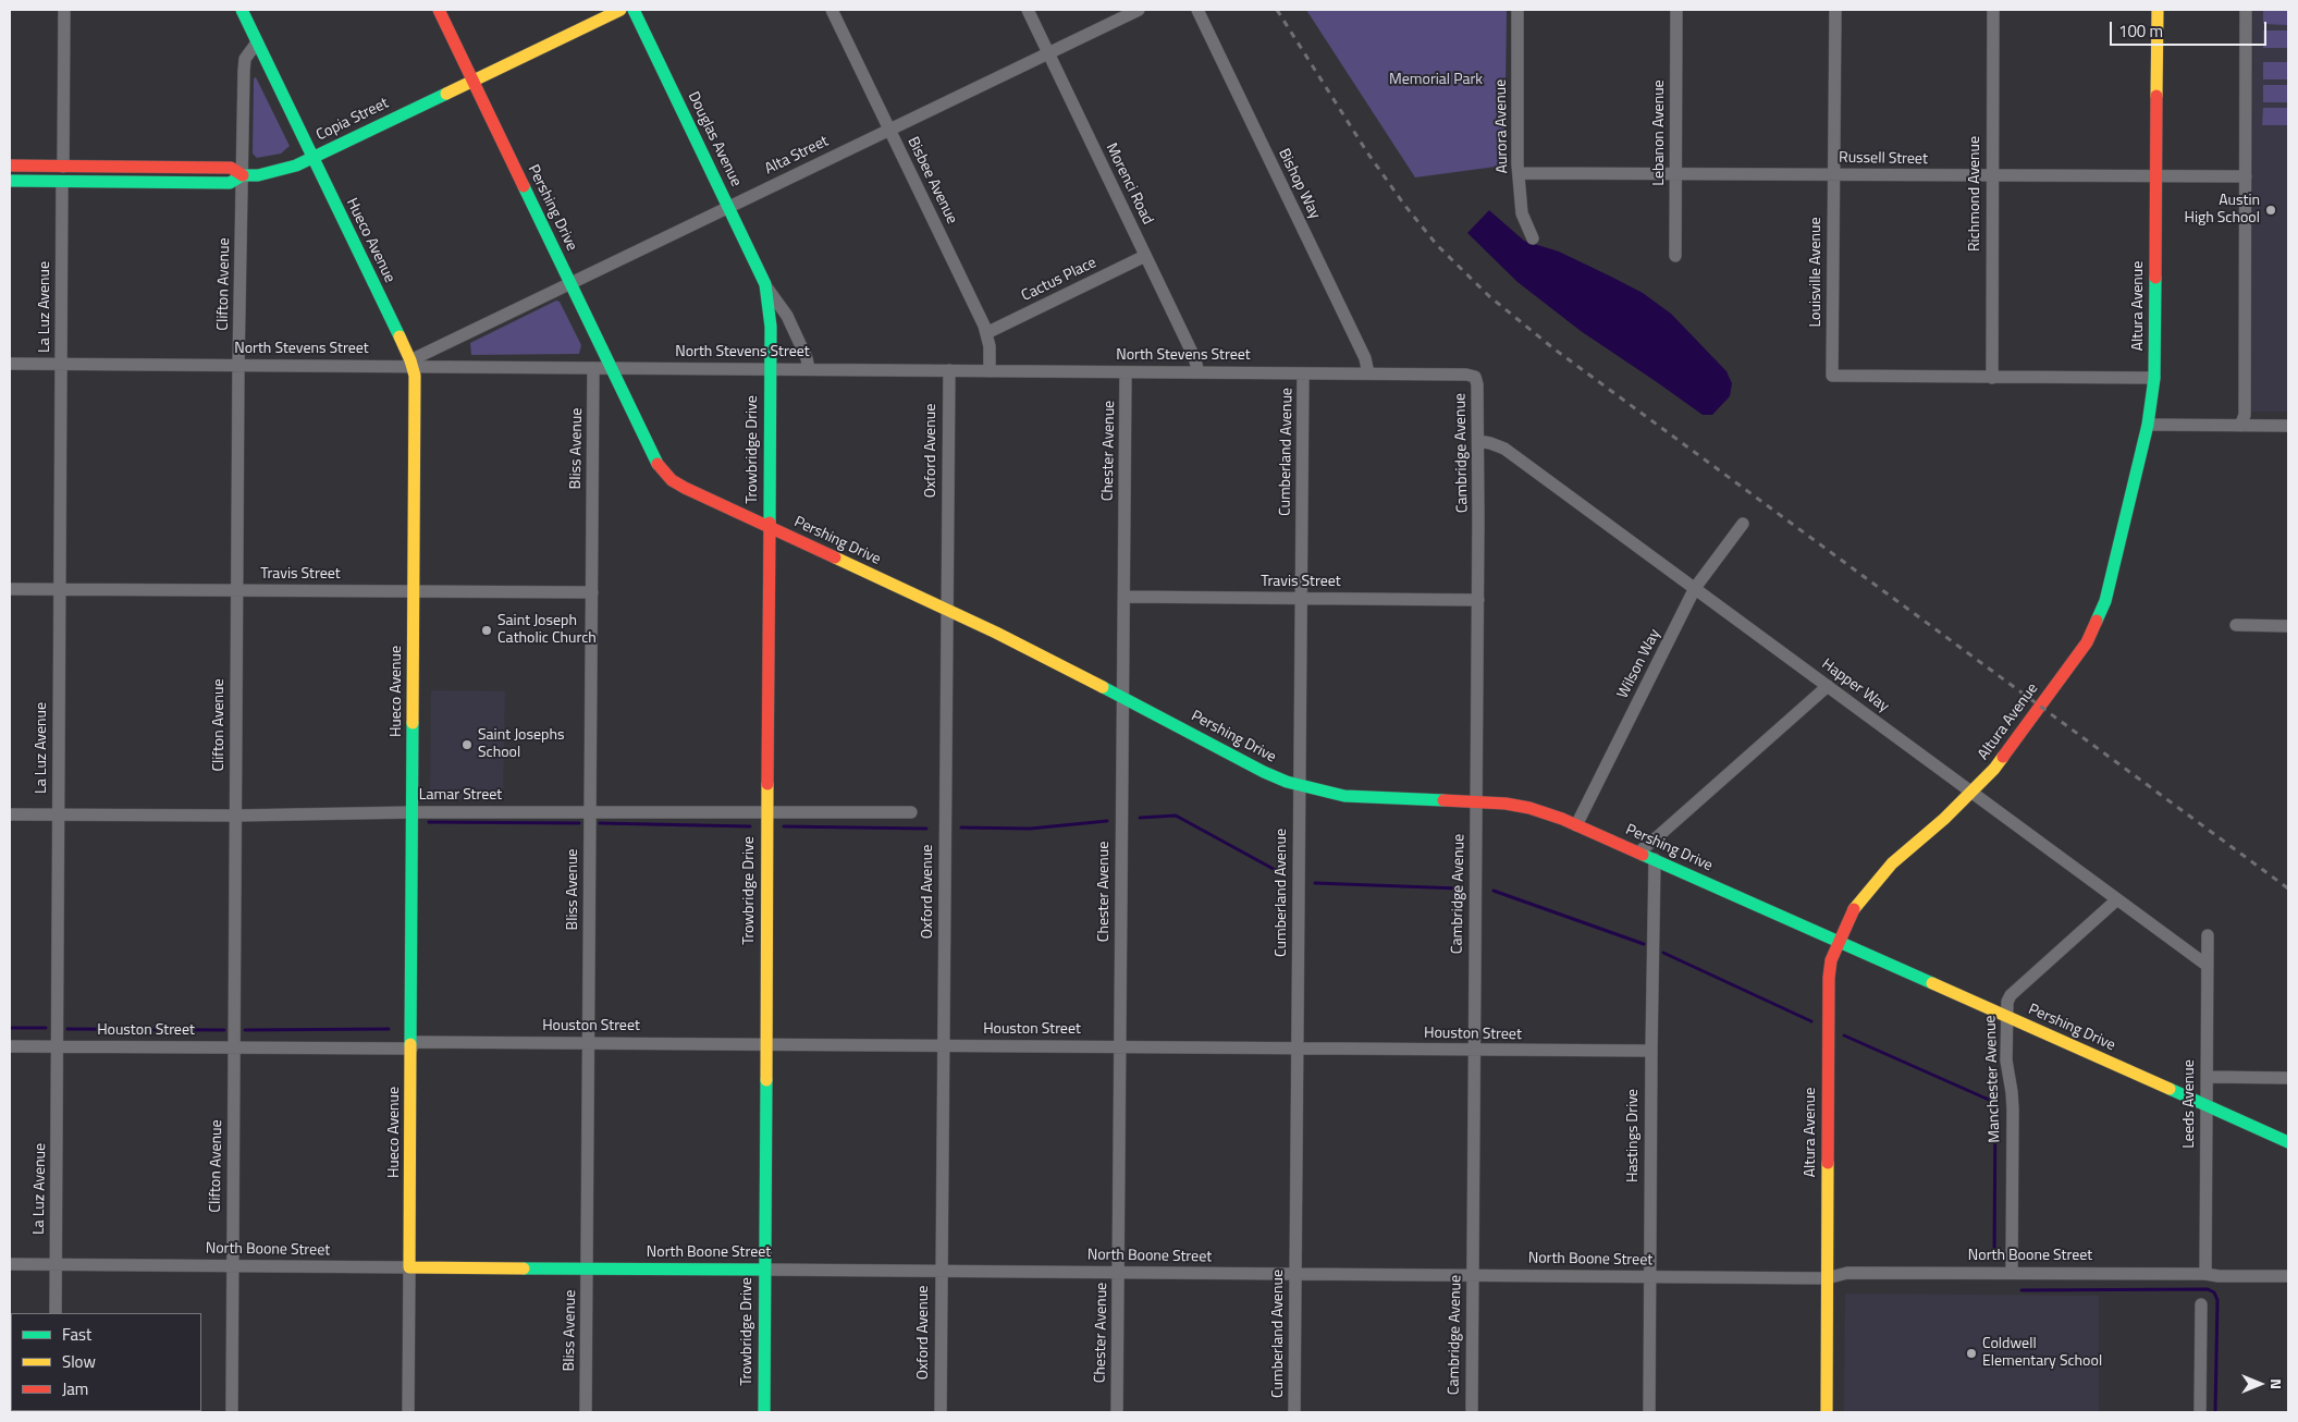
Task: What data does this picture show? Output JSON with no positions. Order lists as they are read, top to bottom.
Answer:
{
  "streets": {
    "main road": [
      "Copia Street",
      "Douglas Avenue",
      "Pershing Drive",
      "Hueco Avenue",
      "Altura Avenue",
      "Trowbridge Drive",
      "North Boone Street"
    ],
    "street": [
      "Aurora Avenue",
      "Lebanon Avenue",
      "Alta Street",
      "Russell Street",
      "Bisbee Avenue",
      "Morenci Road",
      "Bishop Way",
      "Richmond Avenue",
      "Louisville Avenue",
      "Cactus Place",
      "Clifton Avenue",
      "La Luz Avenue",
      "North Stevens Street",
      "Bliss Avenue",
      "Oxford Avenue",
      "Chester Avenue",
      "Cumberland Avenue",
      "Cambridge Avenue",
      "Travis Street",
      "Wilson Way",
      "Happer Way",
      "Lamar Street",
      "Houston Street",
      "Manchester Avenue",
      "Leeds Avenue",
      "Hastings Drive"
    ]
  },
  "crossings": [
    ["Copia Street", "Pershing Drive"],
    ["Copia Street", "Hueco Avenue"],
    ["Copia Street", "Clifton Avenue"],
    ["Copia Street", "La Luz Avenue"],
    ["Aurora Avenue", "Russell Street"],
    ["Lebanon Avenue", "Russell Street"],
    ["Douglas Avenue", "Alta Street"],
    ["Douglas Avenue", "North Stevens Street"],
    ["Douglas Avenue", "Trowbridge Drive"],
    ["Alta Street", "Bisbee Avenue"],
    ["Alta Street", "Morenci Road"],
    ["Alta Street", "Pershing Drive"],
    ["Alta Street", "Hueco Avenue"],
    ["Alta Street", "North Stevens Street"],
    ["Russell Street", "Richmond Avenue"],
    ["Russell Street", "Louisville Avenue"],
    ["Russell Street", "Altura Avenue"],
    ["Bisbee Avenue", "Cactus Place"],
    ["Bisbee Avenue", "North Stevens Street"],
    ["Morenci Road", "Cactus Place"],
    ["Morenci Road", "North Stevens Street"],
    ["Bishop Way", "North Stevens Street"],
    ["Richmond Avenue", "Louisville Avenue"],
    ["Pershing Drive", "Altura Avenue"],
    ["Pershing Drive", "North Stevens Street"],
    ["Pershing Drive", "Trowbridge Drive"],
    ["Pershing Drive", "Oxford Avenue"],
    ["Pershing Drive", "Chester Avenue"],
    ["Pershing Drive", "Cumberland Avenue"],
    ["Pershing Drive", "Cambridge Avenue"],
    ["Pershing Drive", "Wilson Way"],
    ["Pershing Drive", "Manchester Avenue"],
    ["Pershing Drive", "Leeds Avenue"],
    ["Pershing Drive", "Hastings Drive"],
    ["Hueco Avenue", "Clifton Avenue"],
    ["Hueco Avenue", "North Stevens Street"],
    ["Hueco Avenue", "Travis Street"],
    ["Hueco Avenue", "Lamar Street"],
    ["Hueco Avenue", "Houston Street"],
    ["Hueco Avenue", "North Boone Street"],
    ["Clifton Avenue", "North Stevens Street"],
    ["Clifton Avenue", "Travis Street"],
    ["Clifton Avenue", "Lamar Street"],
    ["Clifton Avenue", "Houston Street"],
    ["Clifton Avenue", "North Boone Street"],
    ["Altura Avenue", "Happer Way"],
    ["Altura Avenue", "North Boone Street"],
    ["La Luz Avenue", "North Stevens Street"],
    ["La Luz Avenue", "Travis Street"],
    ["La Luz Avenue", "Lamar Street"],
    ["La Luz Avenue", "Houston Street"],
    ["La Luz Avenue", "North Boone Street"],
    ["North Stevens Street", "Bliss Avenue"],
    ["North Stevens Street", "Trowbridge Drive"],
    ["North Stevens Street", "Oxford Avenue"],
    ["North Stevens Street", "Chester Avenue"],
    ["North Stevens Street", "Cumberland Avenue"],
    ["North Stevens Street", "Cambridge Avenue"],
    ["Bliss Avenue", "Travis Street"],
    ["Bliss Avenue", "Lamar Street"],
    ["Bliss Avenue", "Houston Street"],
    ["Bliss Avenue", "North Boone Street"],
    ["Trowbridge Drive", "Lamar Street"],
    ["Trowbridge Drive", "Houston Street"],
    ["Trowbridge Drive", "North Boone Street"],
    ["Oxford Avenue", "Houston Street"],
    ["Oxford Avenue", "North Boone Street"],
    ["Chester Avenue", "Travis Street"],
    ["Chester Avenue", "Houston Street"],
    ["Chester Avenue", "North Boone Street"],
    ["Cumberland Avenue", "Travis Street"],
    ["Cumberland Avenue", "Houston Street"],
    ["Cumberland Avenue", "North Boone Street"],
    ["Cambridge Avenue", "Travis Street"],
    ["Cambridge Avenue", "Happer Way"],
    ["Cambridge Avenue", "Houston Street"],
    ["Cambridge Avenue", "North Boone Street"],
    ["Wilson Way", "Happer Way"],
    ["Happer Way", "Manchester Avenue"],
    ["Happer Way", "Leeds Avenue"],
    ["Houston Street", "Hastings Drive"],
    ["Manchester Avenue", "North Boone Street"],
    ["Leeds Avenue", "North Boone Street"],
    ["Hastings Drive", "North Boone Street"]
  ],
  "parks": ["Memorial Park"],
  "places": [
    "Austin High School",
    "Saint Joseph Catholic Church",
    "Saint Josephs School",
    "Coldwell Elementary School"
  ],
  "legend": ["Fast", "Slow", "Jam"],
  "scale_bar": "100 m",
  "north": "right"
}
